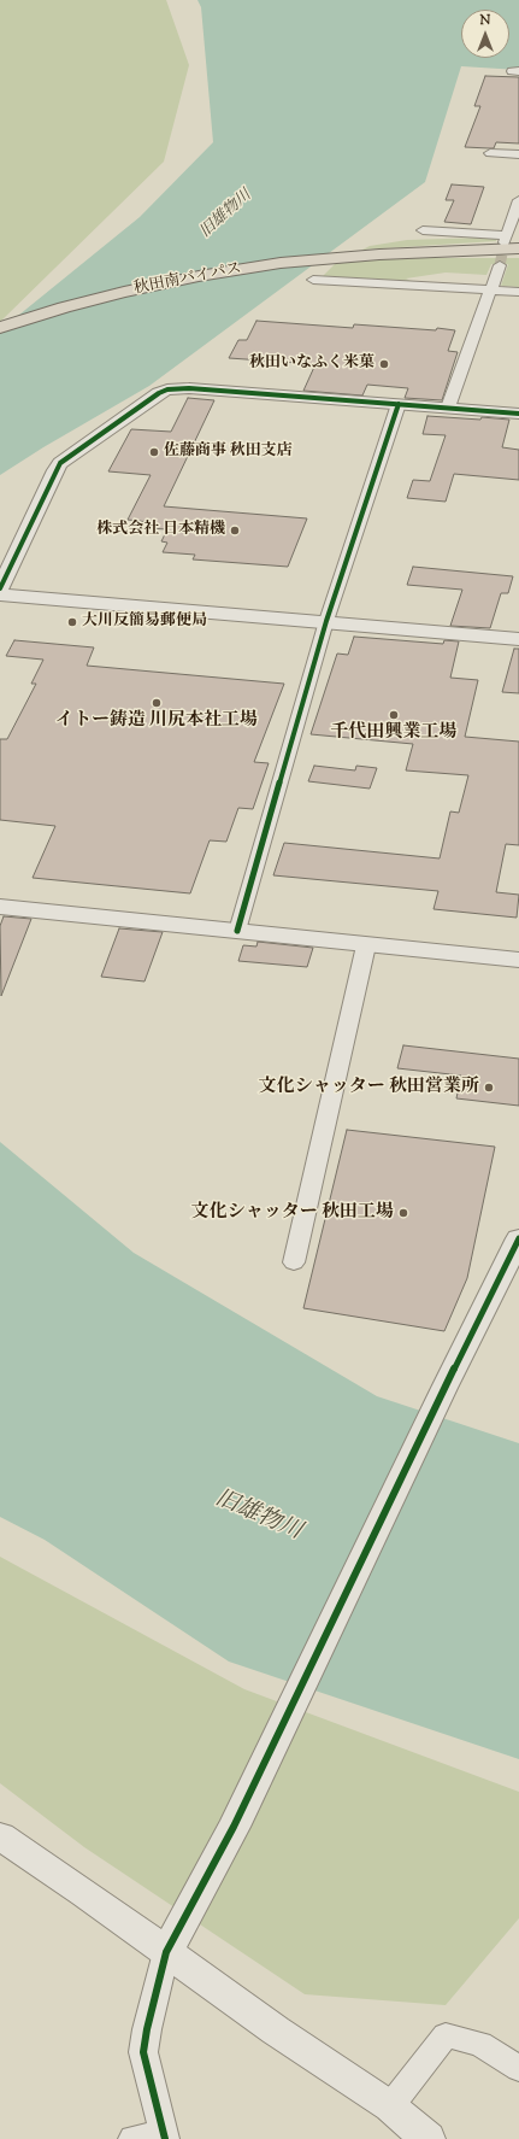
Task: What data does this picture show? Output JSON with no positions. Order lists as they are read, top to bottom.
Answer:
{
  "streets": {
    "highway": ["秋田南バイパス"]
  },
  "water": ["旧雄物川"],
  "places": [
    "秋田いなふく米菓",
    "佐藤商事 秋田支店",
    "株式会社 日本精機",
    "大川反簡易郵便局",
    "イトー鋳造 川尻本社工場",
    "千代田興業工場",
    "文化シャッター 秋田営業所",
    "文化シャッター 秋田工場"
  ],
  "north": "top"
}
